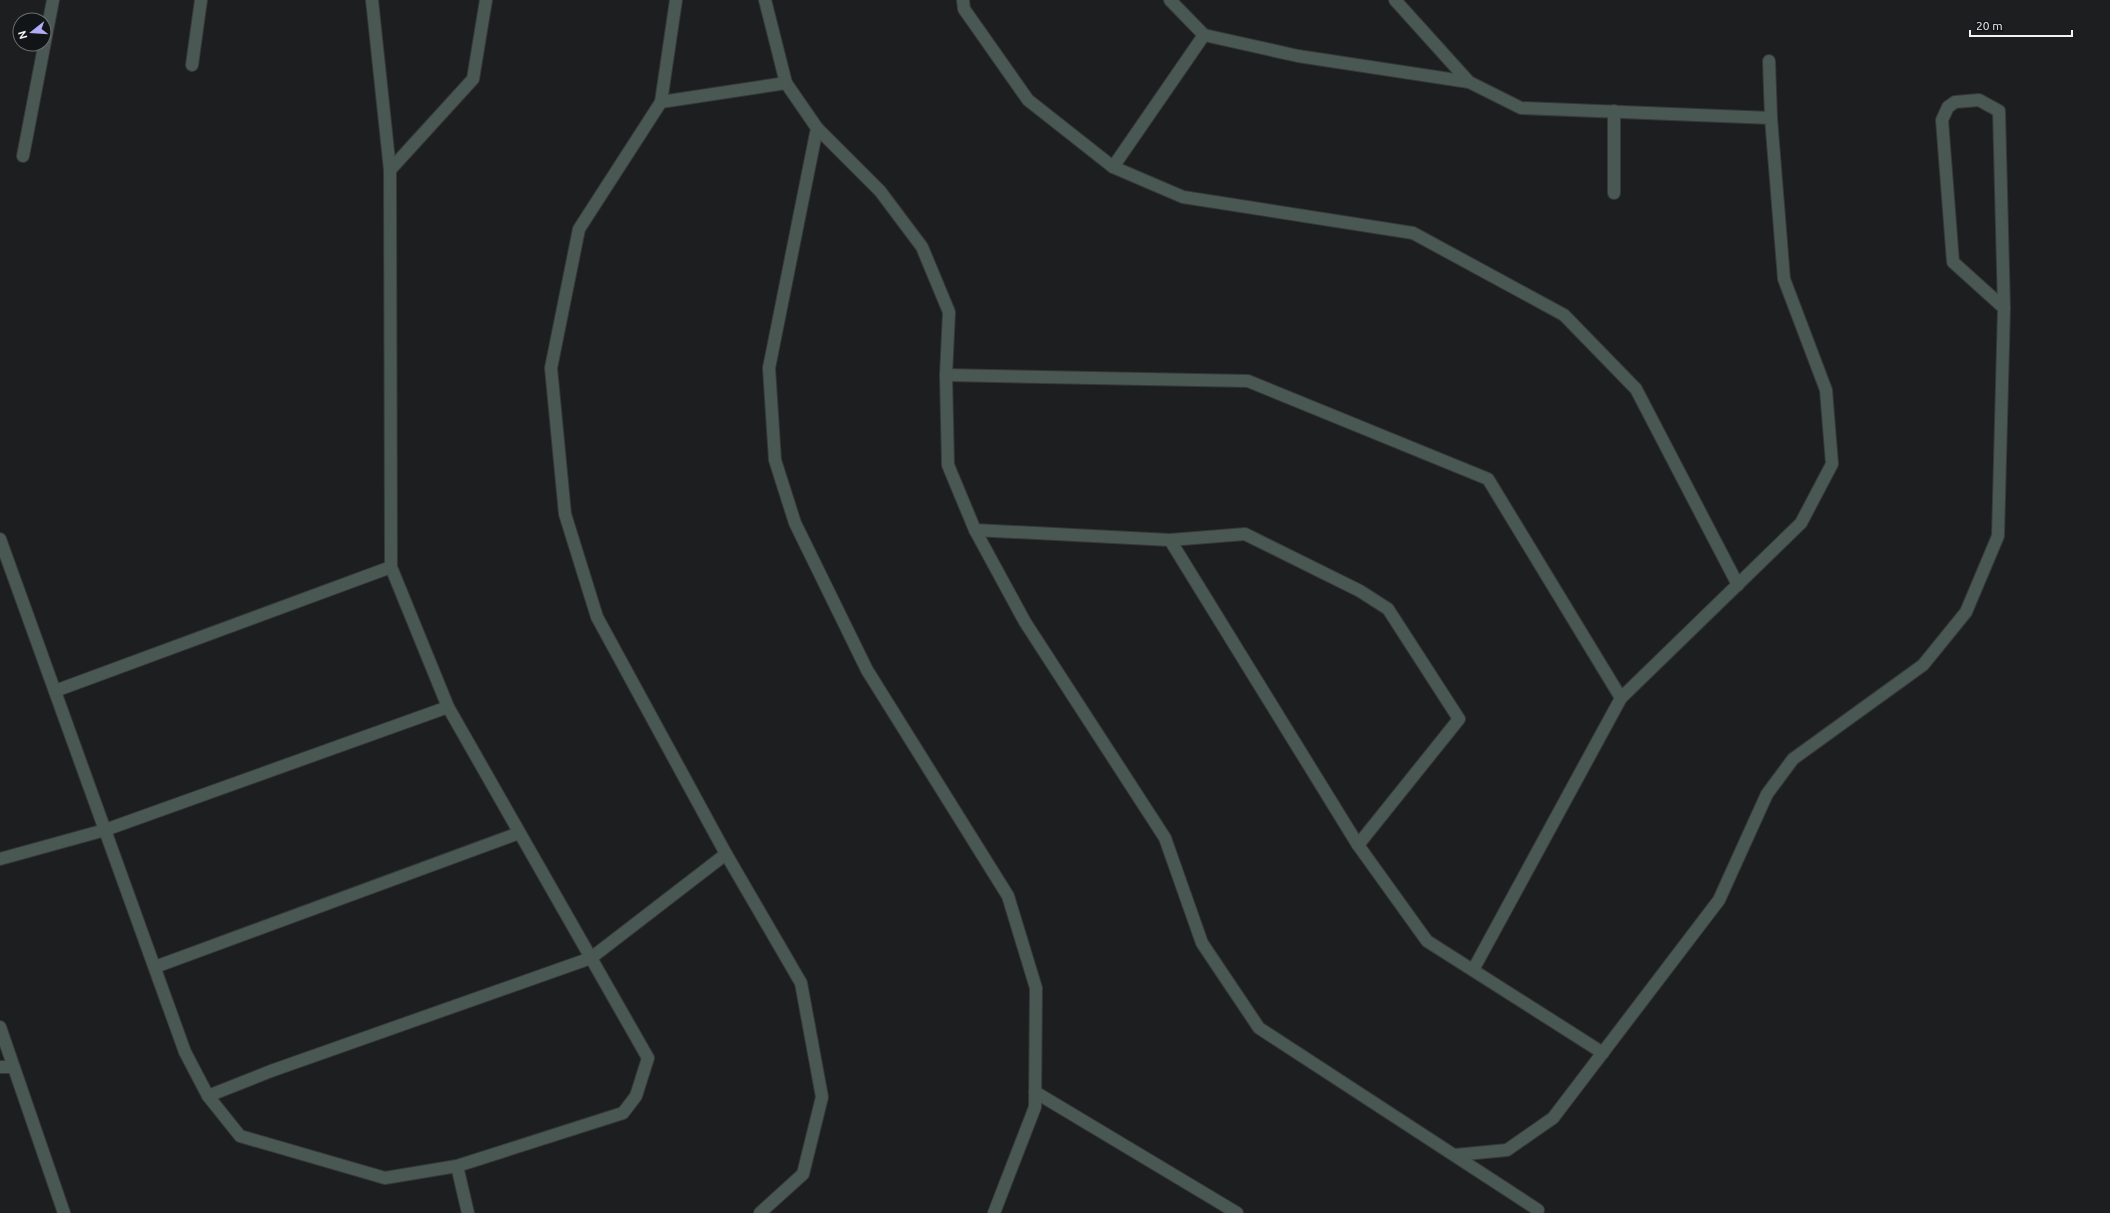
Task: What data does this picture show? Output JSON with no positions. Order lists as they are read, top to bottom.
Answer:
{
  "scale_bar": "20 m",
  "north": "left"
}
